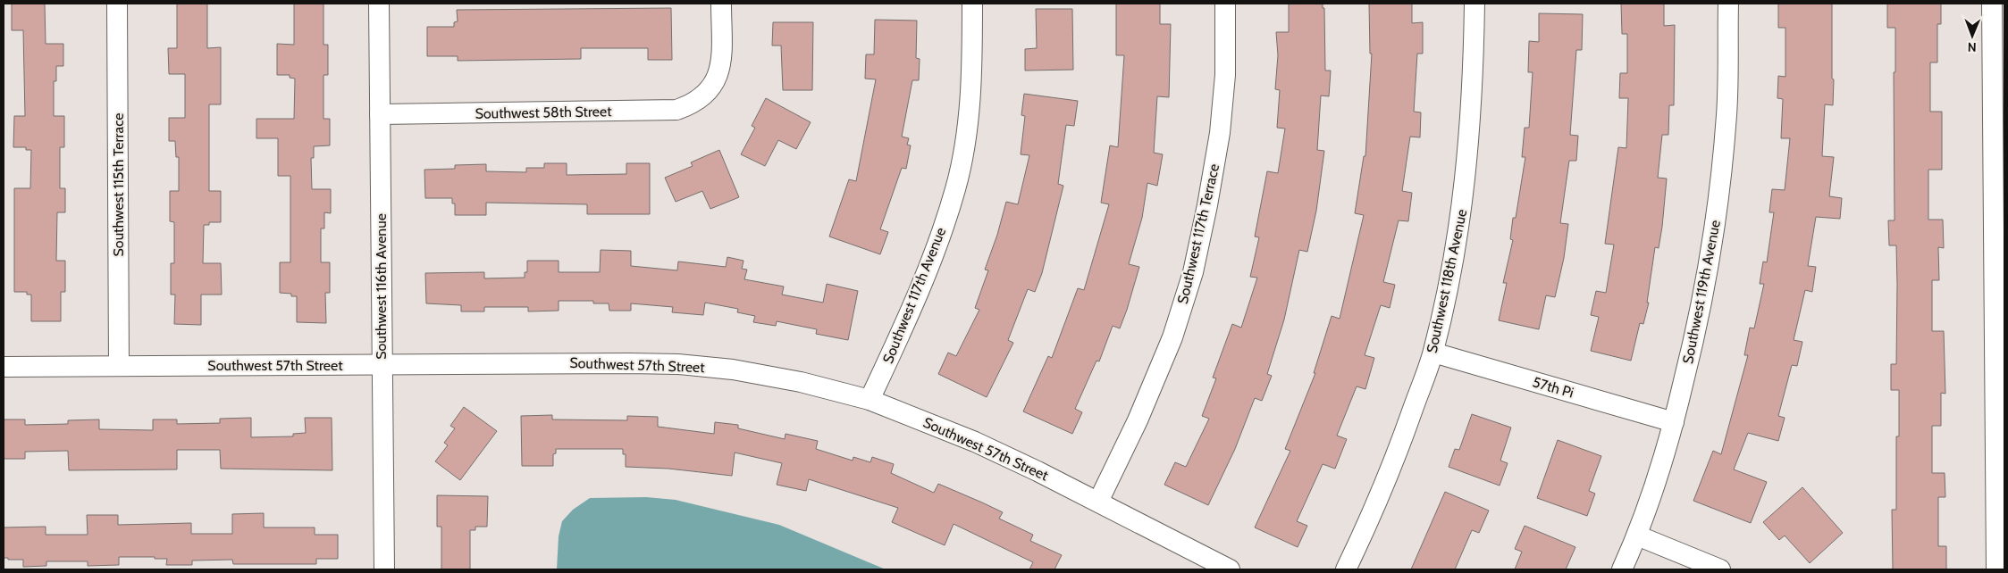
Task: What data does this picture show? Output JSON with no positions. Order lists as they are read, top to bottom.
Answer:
{
  "streets": {
    "street": [
      "Southwest 58th Street",
      "Southwest 115th Terrace",
      "Southwest 117th Terrace",
      "Southwest 118th Avenue",
      "Southwest 116th Avenue",
      "Southwest 119th Avenue",
      "Southwest 117th Avenue",
      "Southwest 57th Street",
      "57th Pi"
    ]
  },
  "crossings": [
    ["Southwest 58th Street", "Southwest 116th Avenue"],
    ["Southwest 115th Terrace", "Southwest 57th Street"],
    ["Southwest 117th Terrace", "Southwest 57th Street"],
    ["Southwest 118th Avenue", "57th Pi"],
    ["Southwest 116th Avenue", "Southwest 57th Street"],
    ["Southwest 119th Avenue", "57th Pi"],
    ["Southwest 117th Avenue", "Southwest 57th Street"]
  ],
  "north": "bottom"
}
